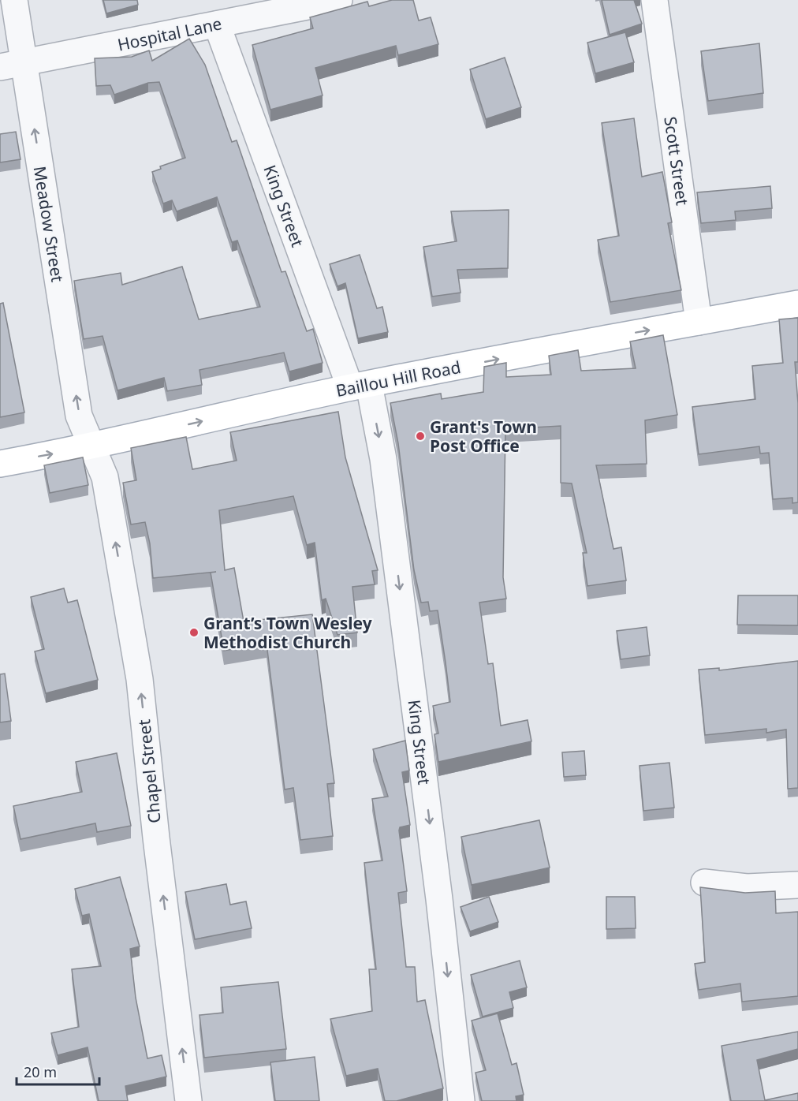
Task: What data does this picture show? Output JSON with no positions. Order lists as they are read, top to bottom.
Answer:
{
  "streets": {
    "main road": ["Baillou Hill Road"],
    "street": [
      "Hospital Lane",
      "Scott Street",
      "King Street",
      "Meadow Street",
      "Chapel Street"
    ]
  },
  "crossings": [
    ["Hospital Lane", "King Street"],
    ["Hospital Lane", "Meadow Street"],
    ["Scott Street", "Baillou Hill Road"],
    ["King Street", "Baillou Hill Road"],
    ["Meadow Street", "Baillou Hill Road"],
    ["Meadow Street", "Chapel Street"],
    ["Baillou Hill Road", "Chapel Street"]
  ],
  "one_way": [
    "King Street",
    "Meadow Street",
    "Baillou Hill Road",
    "Chapel Street"
  ],
  "places": ["Grant's Town Post Office", "Grant’s Town Wesley Methodist Church"],
  "scale_bar": "20 m"
}
